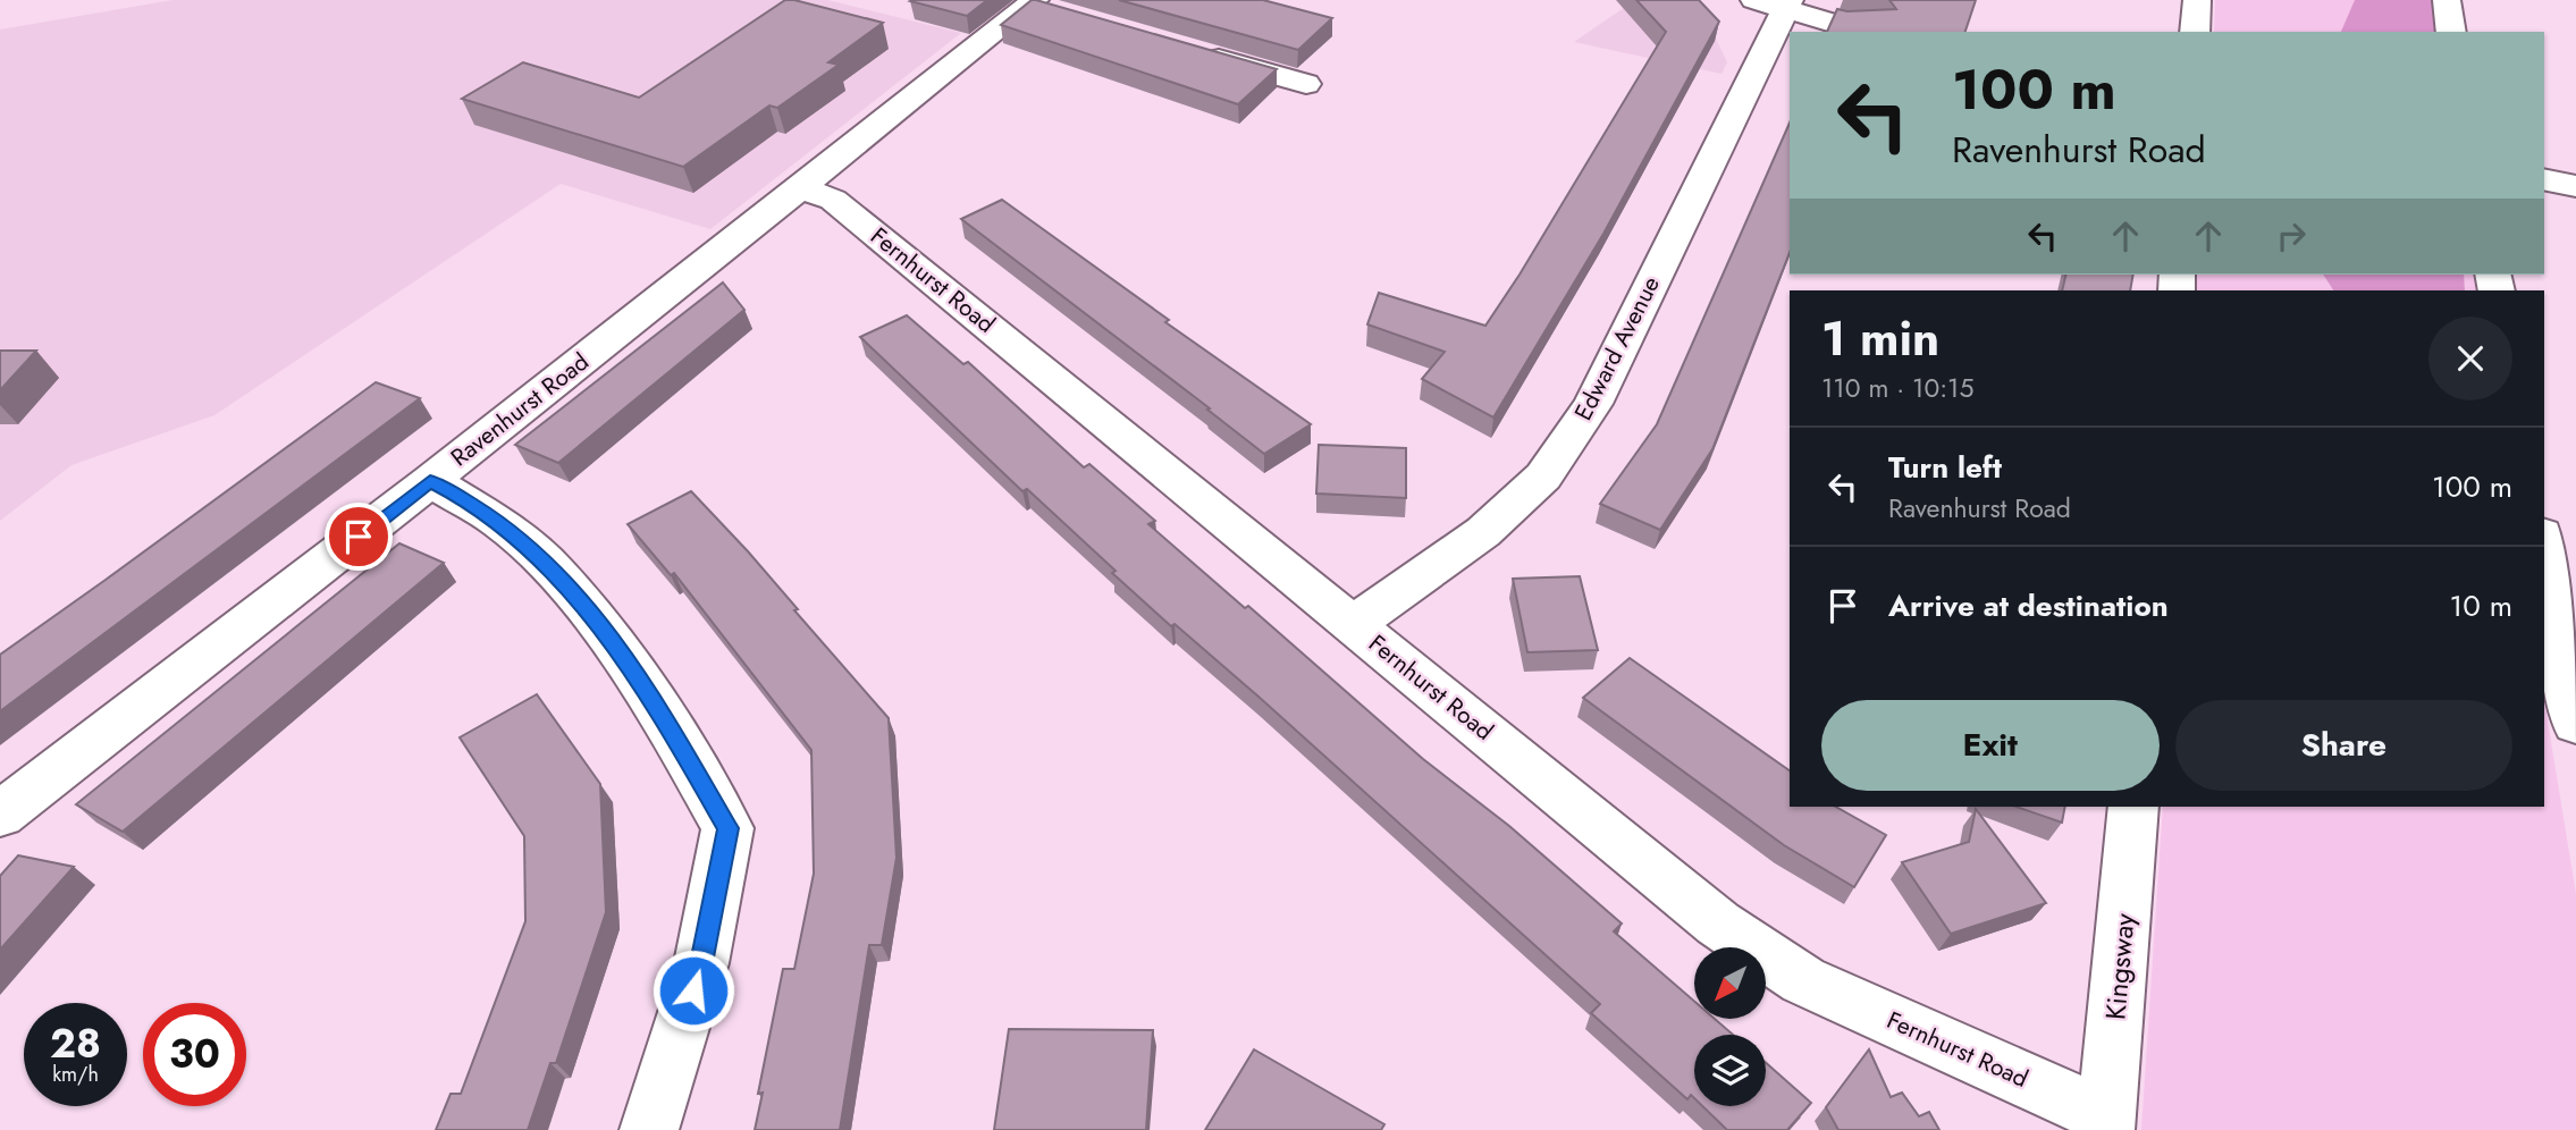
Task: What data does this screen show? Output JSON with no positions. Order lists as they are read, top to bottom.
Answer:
{
  "streets": {
    "street": [
      "Fernhurst Road",
      "Edward Avenue",
      "Ravenhurst Road",
      "Kingsway"
    ]
  },
  "crossings": [
    ["Fernhurst Road", "Edward Avenue"],
    ["Fernhurst Road", "Ravenhurst Road"],
    ["Fernhurst Road", "Kingsway"]
  ],
  "north": "bottom left",
  "page": {
    "turn": ["100 m", "Ravenhurst Road"],
    "heading": ["1 min", "110 m · 10:15"],
    "list": [
      {
        "name": "Turn left",
        "note": "Ravenhurst Road",
        "value": "100 m"
      },
      {
        "name": "Arrive at destination",
        "value": "10 m"
      }
    ],
    "buttons": ["Exit", "Share"],
    "speed": "28 km/h",
    "limit": "30"
  }
}
